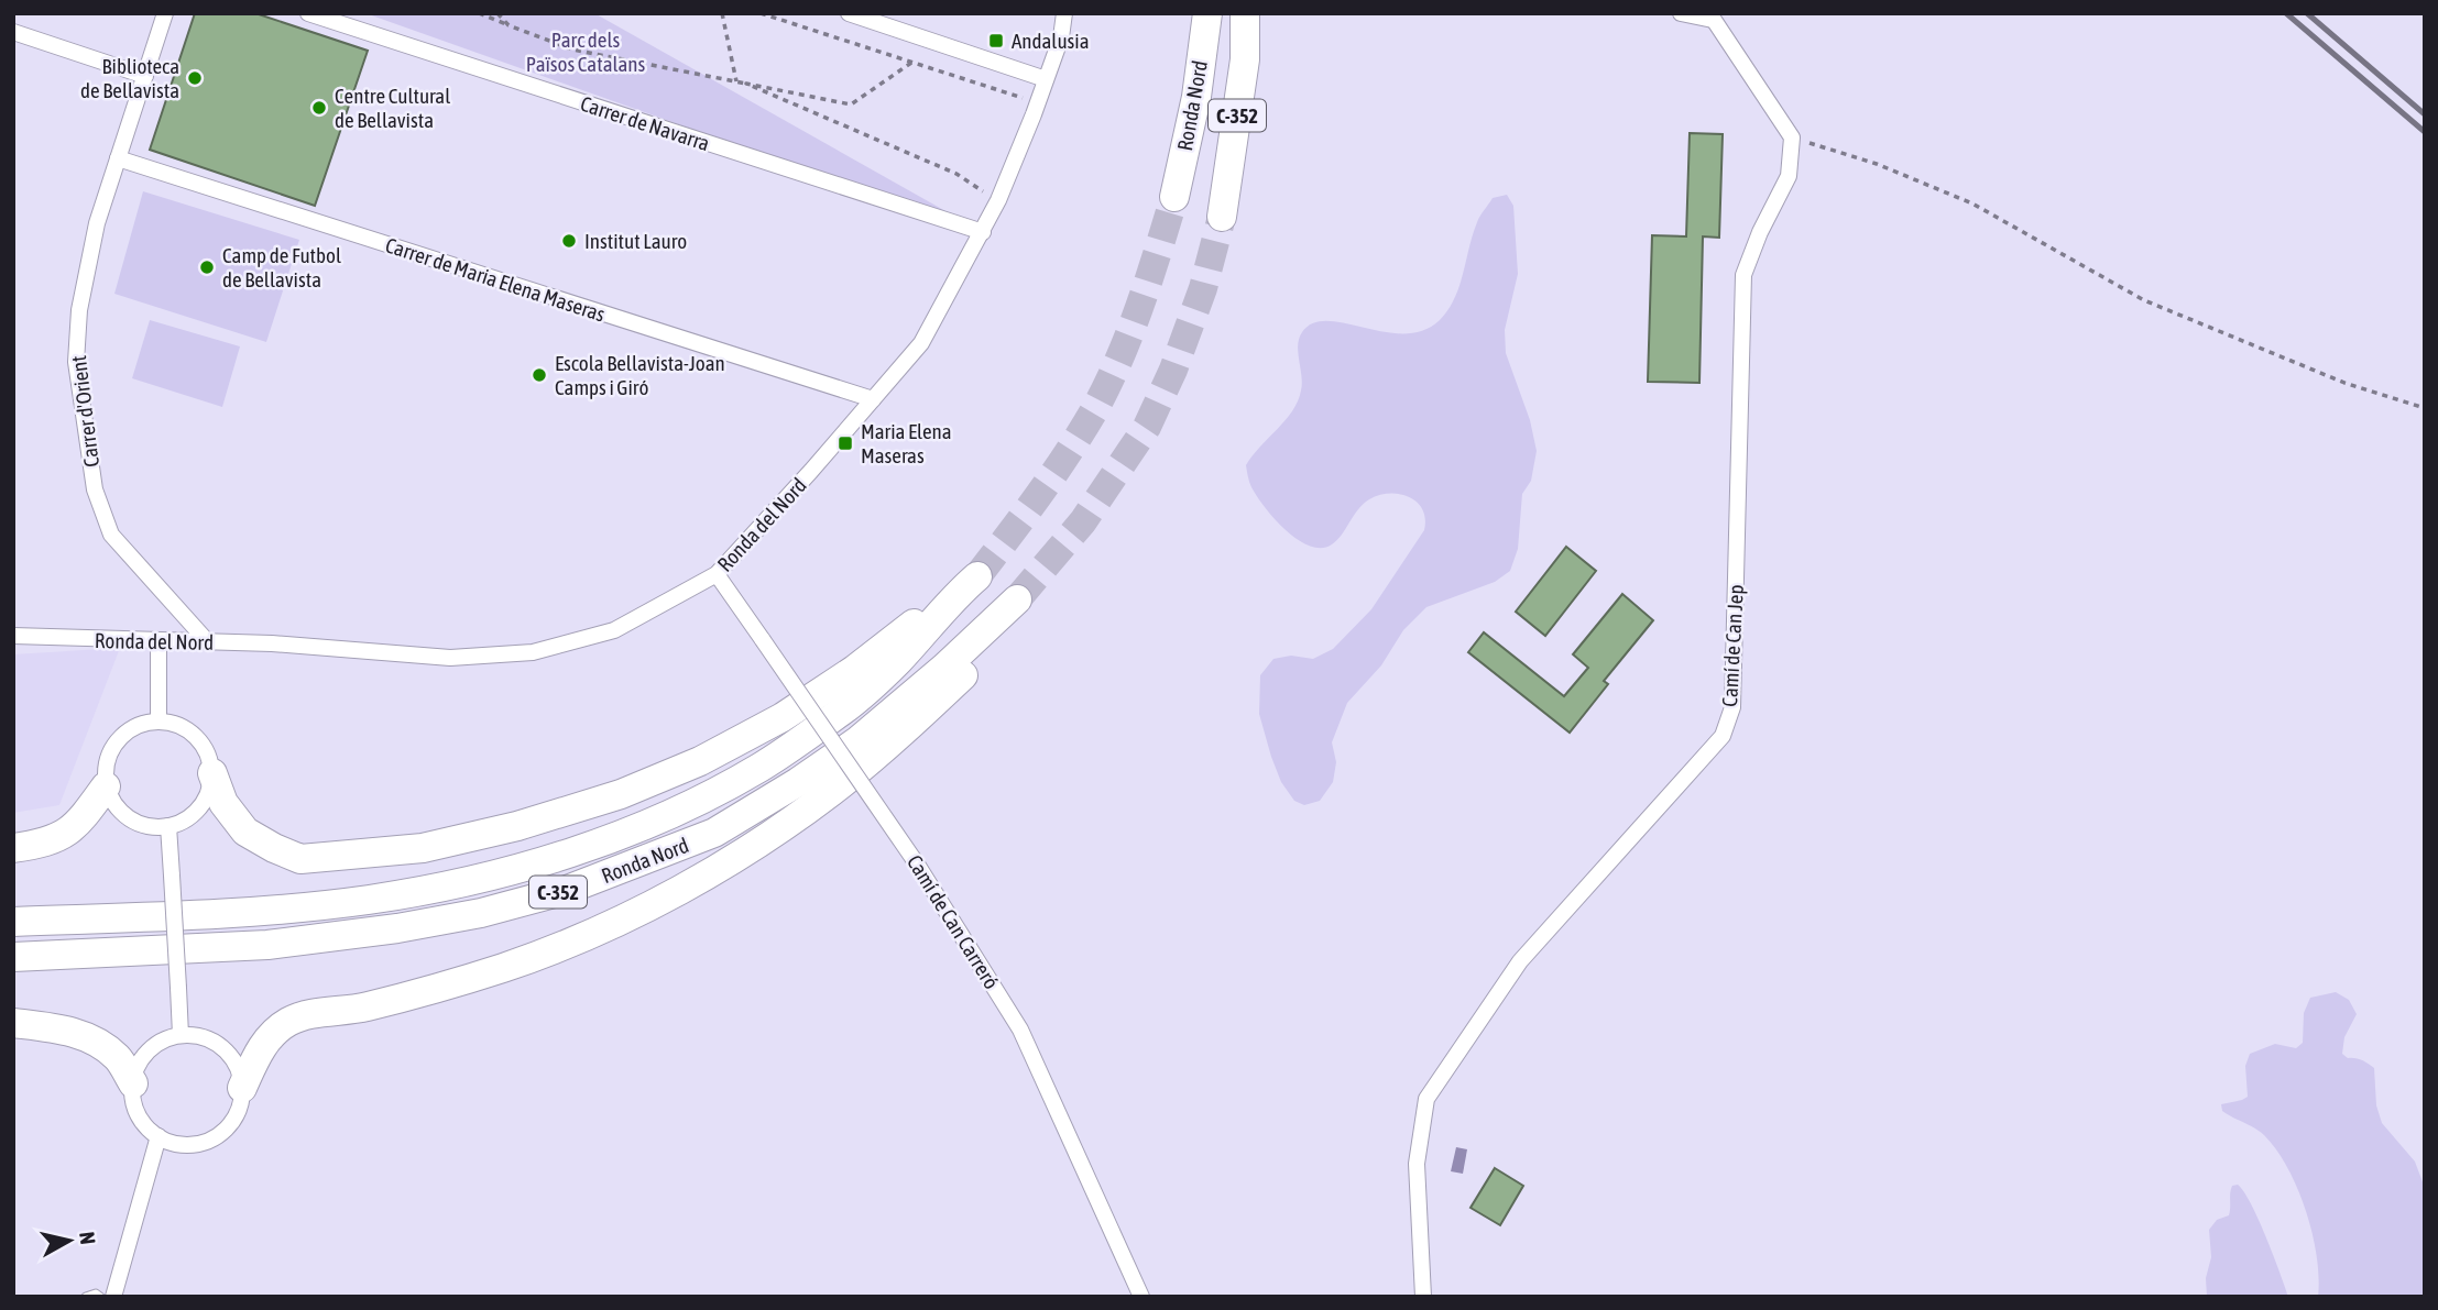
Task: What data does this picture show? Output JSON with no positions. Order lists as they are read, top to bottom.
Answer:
{
  "streets": {
    "highway": ["Ronda Nord", "C-352"],
    "street": [
      "Carrer de Navarra",
      "Carrer de Maria Elena Maseras",
      "Carrer d'Orient",
      "Ronda del Nord",
      "Camí de Can Jep",
      "Camí de Can Carreró"
    ]
  },
  "crossings": [
    ["Carrer de Navarra", "Ronda del Nord"],
    ["Carrer de Maria Elena Maseras", "Carrer d'Orient"],
    ["Carrer de Maria Elena Maseras", "Ronda del Nord"],
    ["Carrer d'Orient", "Ronda del Nord"],
    ["Ronda del Nord", "Camí de Can Carreró"]
  ],
  "parks": ["Parc dels Països Catalans"],
  "places": {
    "transit": ["Andalusia", "Maria Elena Maseras"],
    "other": [
      "Biblioteca de Bellavista",
      "Centre Cultural de Bellavista",
      "Institut Lauro",
      "Camp de Futbol de Bellavista",
      "Escola Bellavista-Joan Camps i Giró"
    ]
  },
  "north": "right"
}
